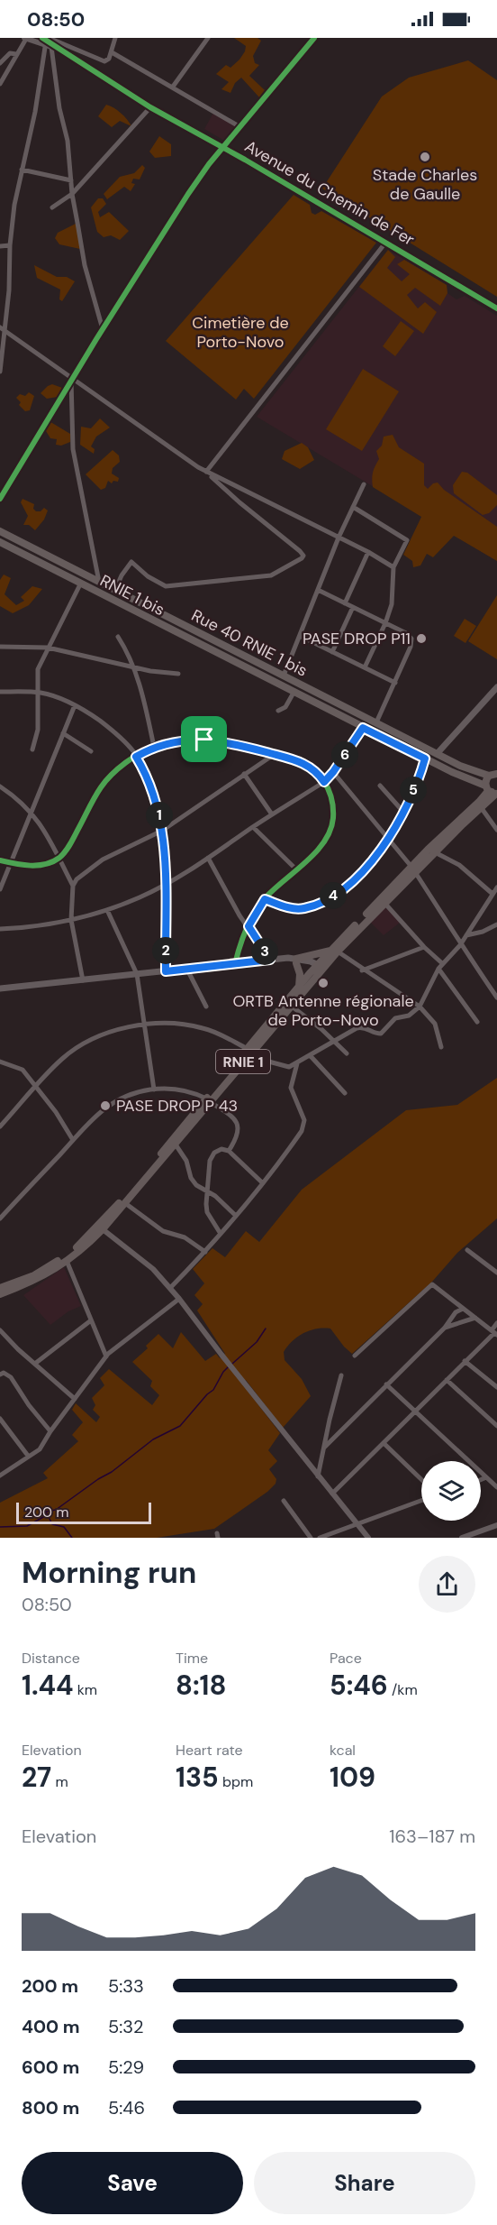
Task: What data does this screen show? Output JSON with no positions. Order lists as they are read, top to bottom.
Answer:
{
  "streets": {
    "highway": ["RNIE 1"],
    "main road": ["RNIE 1 bis", "Rue 40 RNIE 1 bis"],
    "street": ["Avenue du Chemin de Fer"]
  },
  "crossings": [
    ["RNIE 1 bis", "RNIE 1"],
    ["Rue 40 RNIE 1 bis", "RNIE 1"]
  ],
  "parks": ["Cimetière de Porto-Novo"],
  "places": [
    "Stade Charles de Gaulle",
    "PASE DROP P11",
    "ORTB Antenne régionale de Porto-Novo",
    "PASE DROP P 43"
  ],
  "scale_bar": "200 m",
  "page": {
    "status": "08:50",
    "pins": [
      "6",
      "5",
      "1",
      "4",
      "2",
      "3"
    ],
    "scale": "200 m",
    "heading": ["Morning run", "08:50"],
    "stats": [
      ["Distance", "1.44 km"],
      ["Time", "8:18"],
      ["Pace", "5:46 /km"],
      ["Elevation", "27 m"],
      ["Heart rate", "135 bpm"],
      ["kcal", "109"]
    ],
    "chart": ["Elevation", "163–187 m"],
    "list": [
      {
        "name": "200 m",
        "note": "5:33"
      },
      {
        "name": "400 m",
        "note": "5:32"
      },
      {
        "name": "600 m",
        "note": "5:29"
      },
      {
        "name": "800 m",
        "note": "5:46"
      }
    ],
    "buttons": ["Save", "Share"]
  }
}
